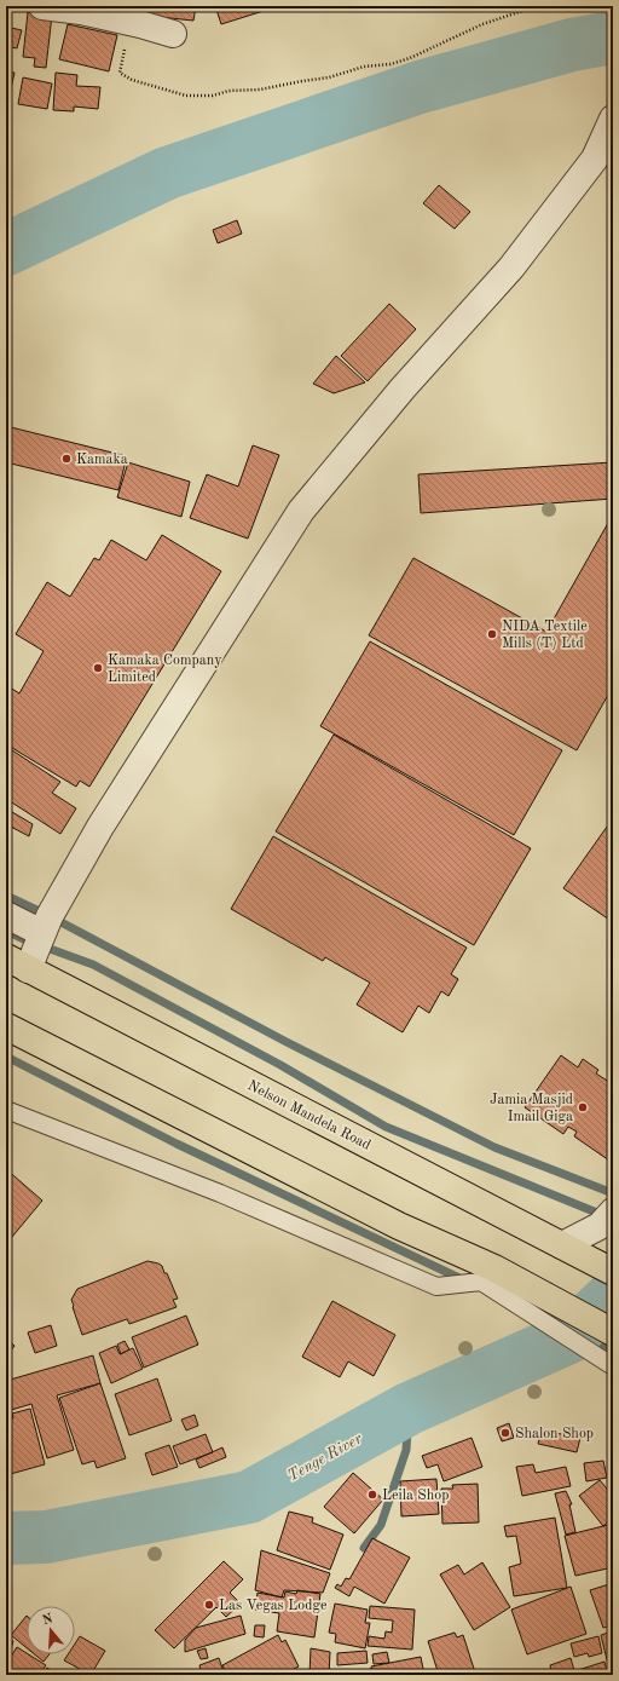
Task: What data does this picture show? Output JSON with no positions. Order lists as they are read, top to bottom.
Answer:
{
  "streets": {
    "main road": ["Nelson Mandela Road"]
  },
  "water": ["Tenge River"],
  "places": [
    "Kamaka",
    "NIDA Textile Mills (T) Ltd",
    "Kamaka Company Limited",
    "Jamia Masjid Imail Giga",
    "Shalon Shop",
    "Leila Shop",
    "Las Vegas Lodge"
  ],
  "north": "top"
}
